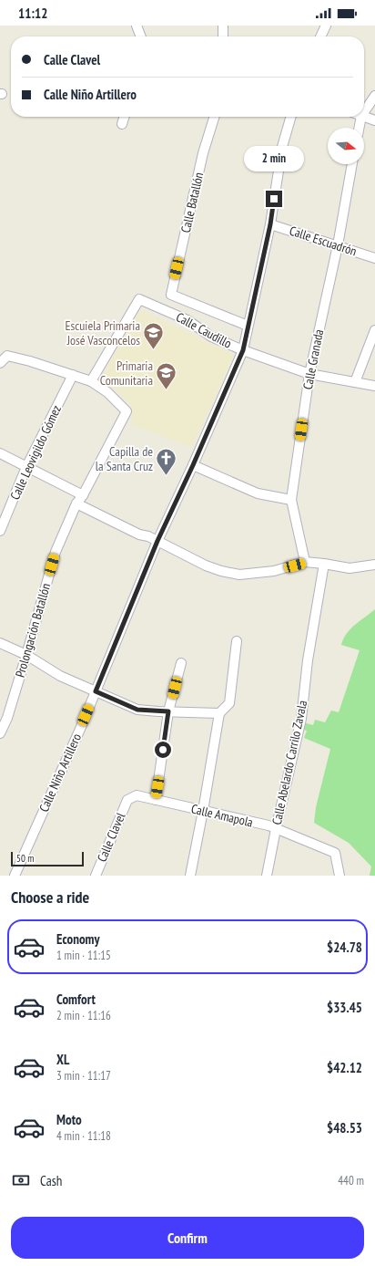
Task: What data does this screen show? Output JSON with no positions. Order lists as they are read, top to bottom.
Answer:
{
  "streets": {
    "street": [
      "Calle Batallón",
      "Calle Escuadrón",
      "Calle Caudillo",
      "Calle Granada",
      "Calle Leovigildo Gómez",
      "Prolongación Batallón",
      "Calle Abelardo Carrilo Zavala",
      "Calle Niño Artillero",
      "Calle Amapola",
      "Calle Clavel"
    ]
  },
  "crossings": [
    ["Calle Batallón", "Calle Niño Artillero"],
    ["Calle Escuadrón", "Calle Granada"],
    ["Calle Escuadrón", "Calle Niño Artillero"],
    ["Calle Caudillo", "Calle Granada"],
    ["Calle Caudillo", "Prolongación Batallón"],
    ["Calle Caudillo", "Calle Niño Artillero"],
    ["Calle Abelardo Carrilo Zavala", "Calle Amapola"],
    ["Calle Amapola", "Calle Clavel"]
  ],
  "places": {
    "school or university": ["Escuiela Primaria José Vasconcelos", "Primaria Comunitaria"],
    "church": ["Capilla de la Santa Cruz"]
  },
  "scale_bar": "50 m",
  "north": "right",
  "page": {
    "status": "11:12",
    "banner": ["Calle Clavel", "Calle Niño Artillero"],
    "bubble": "2 min",
    "scale": "50 m",
    "heading": "Choose a ride",
    "list": [
      {
        "name": "Economy",
        "note": "1 min · 11:15",
        "value": "$24.78"
      },
      {
        "name": "Comfort",
        "note": "2 min · 11:16",
        "value": "$33.45"
      },
      {
        "name": "XL",
        "note": "3 min · 11:17",
        "value": "$42.12"
      },
      {
        "name": "Moto",
        "note": "4 min · 11:18",
        "value": "$48.53"
      }
    ],
    "pay": ["Cash", "440 m"],
    "buttons": "Confirm"
  }
}
